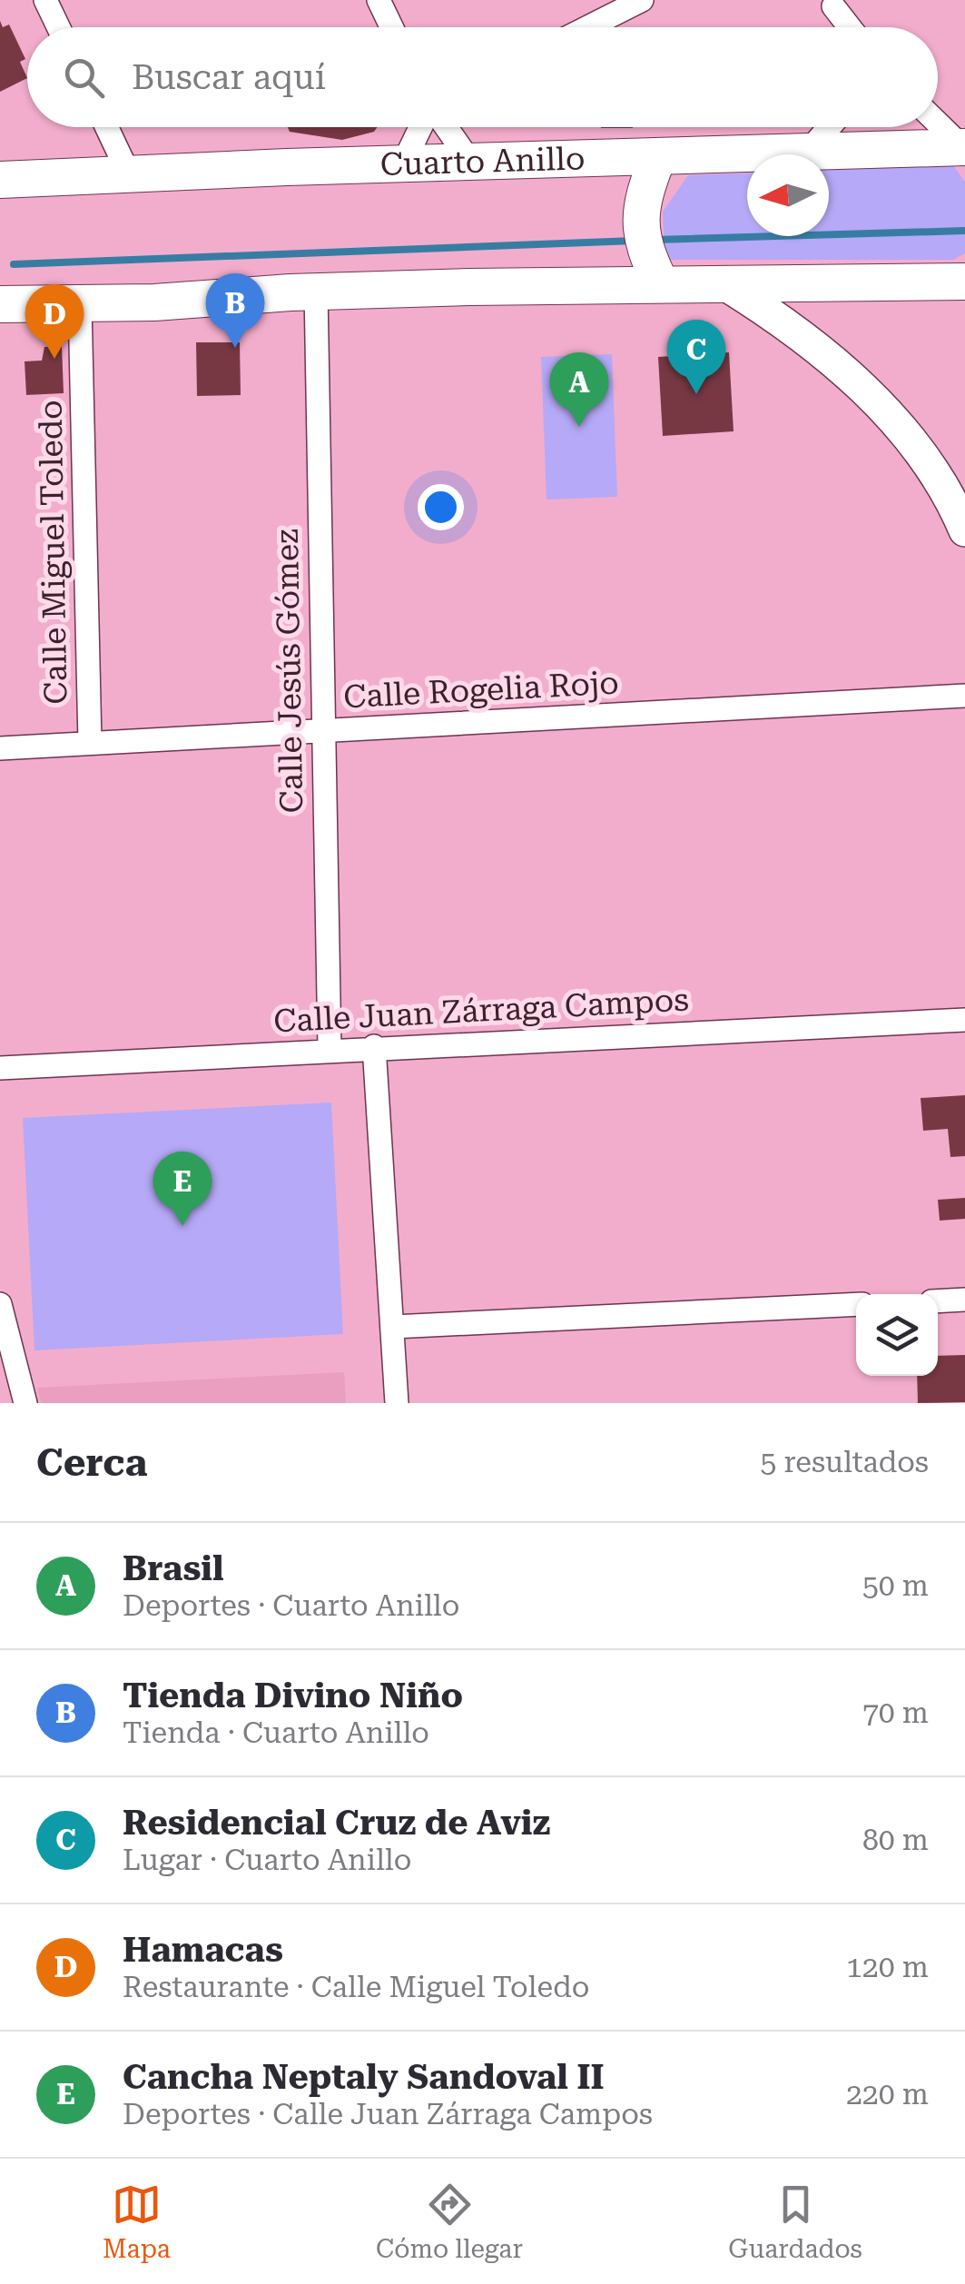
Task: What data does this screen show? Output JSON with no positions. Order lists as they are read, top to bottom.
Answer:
{
  "streets": {
    "highway": ["Cuarto Anillo"],
    "street": [
      "Calle Miguel Toledo",
      "Calle Jesús Gómez",
      "Calle Rogelia Rojo",
      "Calle Juan Zárraga Campos"
    ]
  },
  "crossings": [
    ["Calle Miguel Toledo", "Calle Rogelia Rojo"],
    ["Calle Jesús Gómez", "Calle Rogelia Rojo"],
    ["Calle Jesús Gómez", "Calle Juan Zárraga Campos"]
  ],
  "north": "left",
  "page": {
    "search": "Buscar aquí",
    "pins": [
      "B",
      "D",
      "C",
      "A",
      "E"
    ],
    "heading": ["Cerca", "5 resultados"],
    "list": [
      {
        "mark": "A",
        "name": "Brasil",
        "note": "Deportes · Cuarto Anillo",
        "value": "50 m"
      },
      {
        "mark": "B",
        "name": "Tienda Divino Niño",
        "note": "Tienda · Cuarto Anillo",
        "value": "70 m"
      },
      {
        "mark": "C",
        "name": "Residencial Cruz de Aviz",
        "note": "Lugar · Cuarto Anillo",
        "value": "80 m"
      },
      {
        "mark": "D",
        "name": "Hamacas",
        "note": "Restaurante · Calle Miguel Toledo",
        "value": "120 m"
      },
      {
        "mark": "E",
        "name": "Cancha Neptaly Sandoval II",
        "note": "Deportes · Calle Juan Zárraga Campos",
        "value": "220 m"
      }
    ],
    "nav": ["Mapa", "Cómo llegar", "Guardados"]
  }
}
